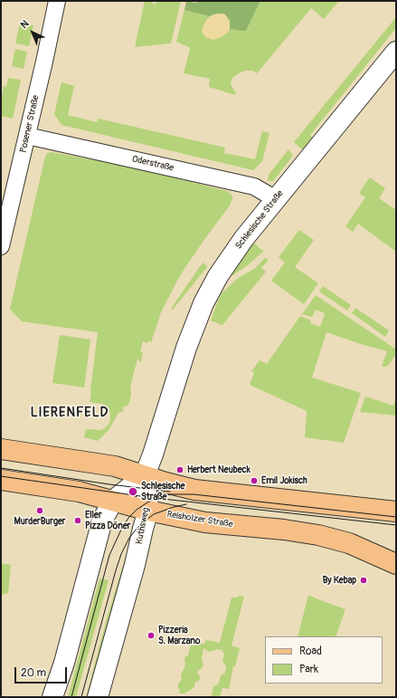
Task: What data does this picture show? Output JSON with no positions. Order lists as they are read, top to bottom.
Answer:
{
  "streets": {
    "main road": ["Reisholzer Straße"],
    "street": [
      "Posener Straße",
      "Oderstraße",
      "Schlesische Straße",
      "Kuthsweg"
    ]
  },
  "crossings": [
    ["Posener Straße", "Oderstraße"],
    ["Oderstraße", "Schlesische Straße"],
    ["Schlesische Straße", "Kuthsweg"],
    ["Reisholzer Straße", "Kuthsweg"]
  ],
  "districts": ["LIERENFELD"],
  "places": [
    "Herbert Neubeck",
    "Emil Jokisch",
    "Schlesische Straße",
    "MurderBurger",
    "Eller Pizza Döner",
    "By Kebap",
    "Pizzeria S. Marzano"
  ],
  "legend": ["Road", "Park"],
  "scale_bar": "20 m",
  "north": "top left"
}
